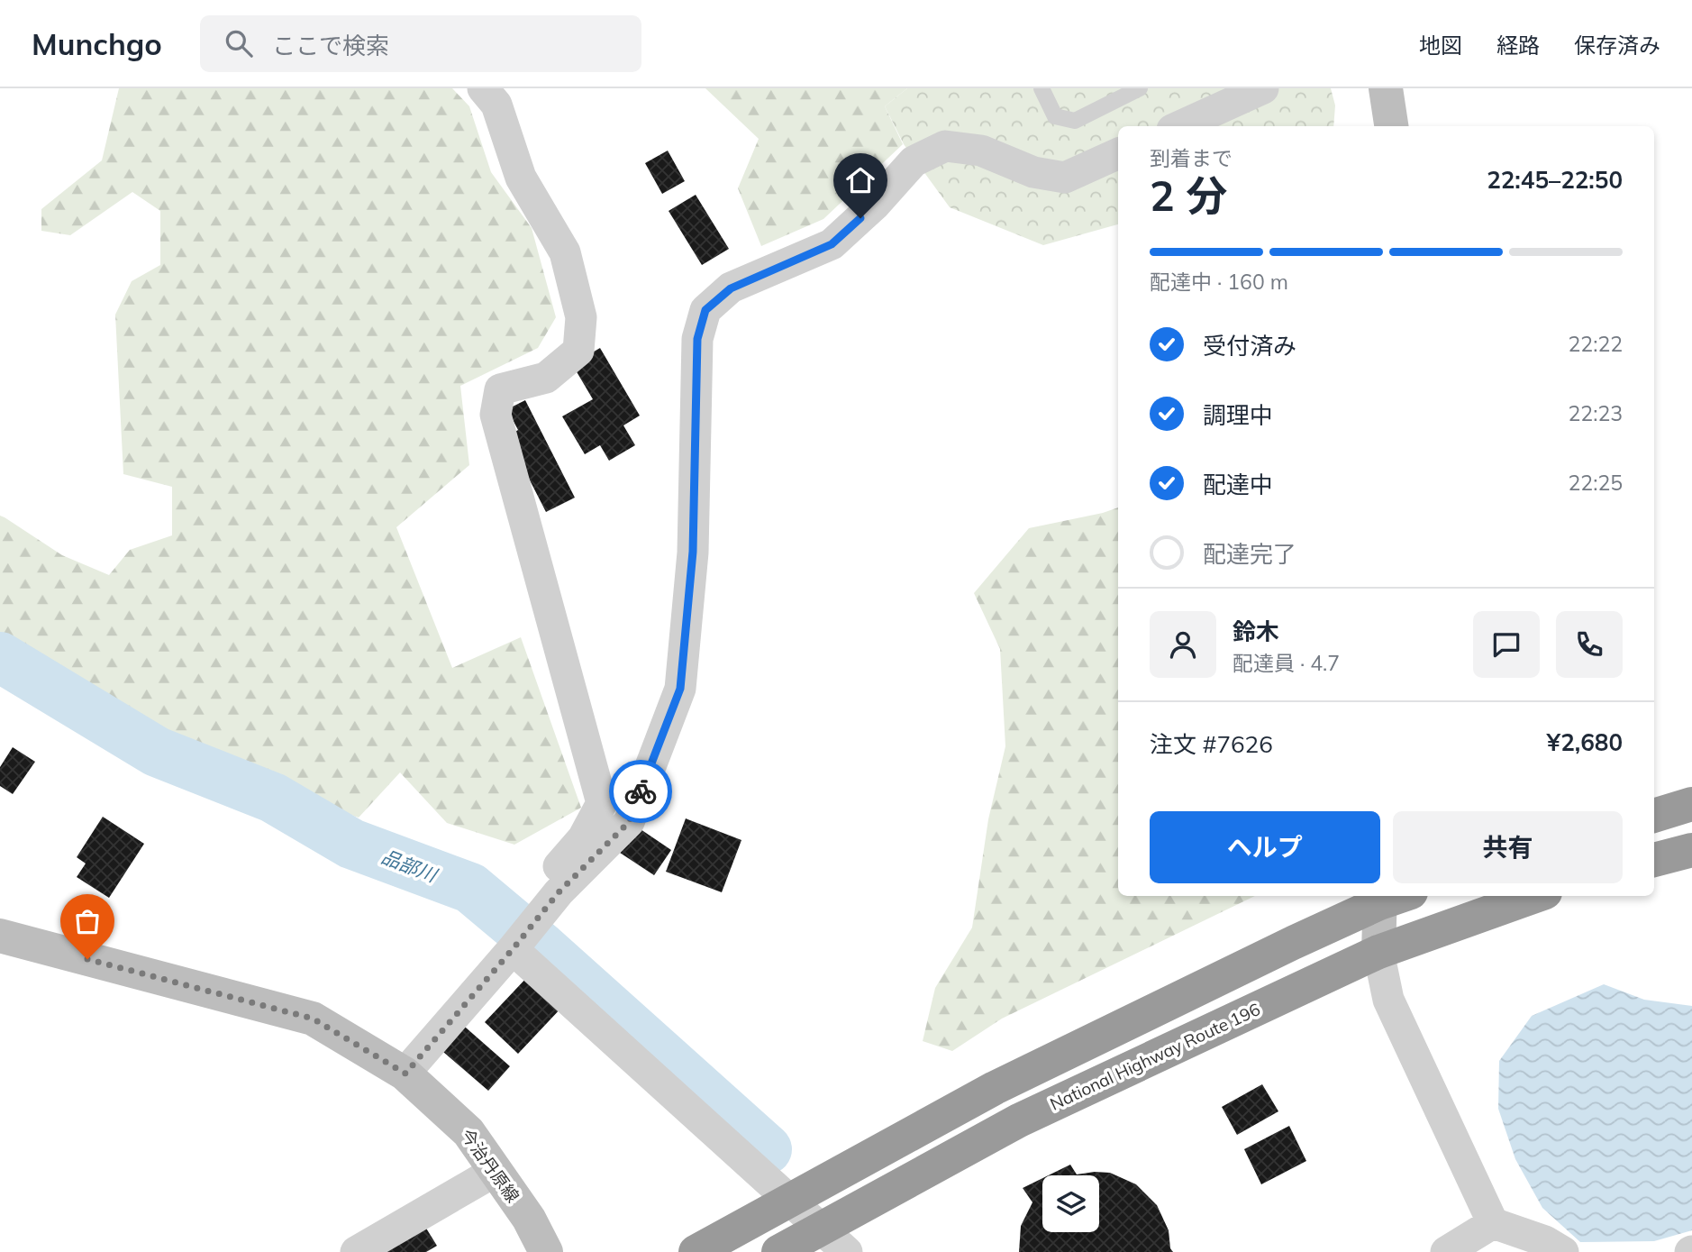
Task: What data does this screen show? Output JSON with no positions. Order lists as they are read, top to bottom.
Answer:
{
  "streets": {
    "highway": ["National Highway Route 196"],
    "main road": ["今治丹原線"]
  },
  "water": ["品部川"],
  "page": {
    "header": "Munchgo",
    "search": "ここで検索",
    "nav": ["地図", "経路", "保存済み"],
    "heading": ["2 分", "到着まで", "22:45–22:50"],
    "panel": [
      "鈴木",
      "配達員 · 4.7",
      "注文 #7626",
      "¥2,680"
    ],
    "bar": "配達中 · 160 m",
    "list": [
      ["受付済み", "22:22"],
      ["調理中", "22:23"],
      ["配達中", "22:25"],
      "配達完了"
    ],
    "buttons": ["ヘルプ", "共有"]
  }
}
